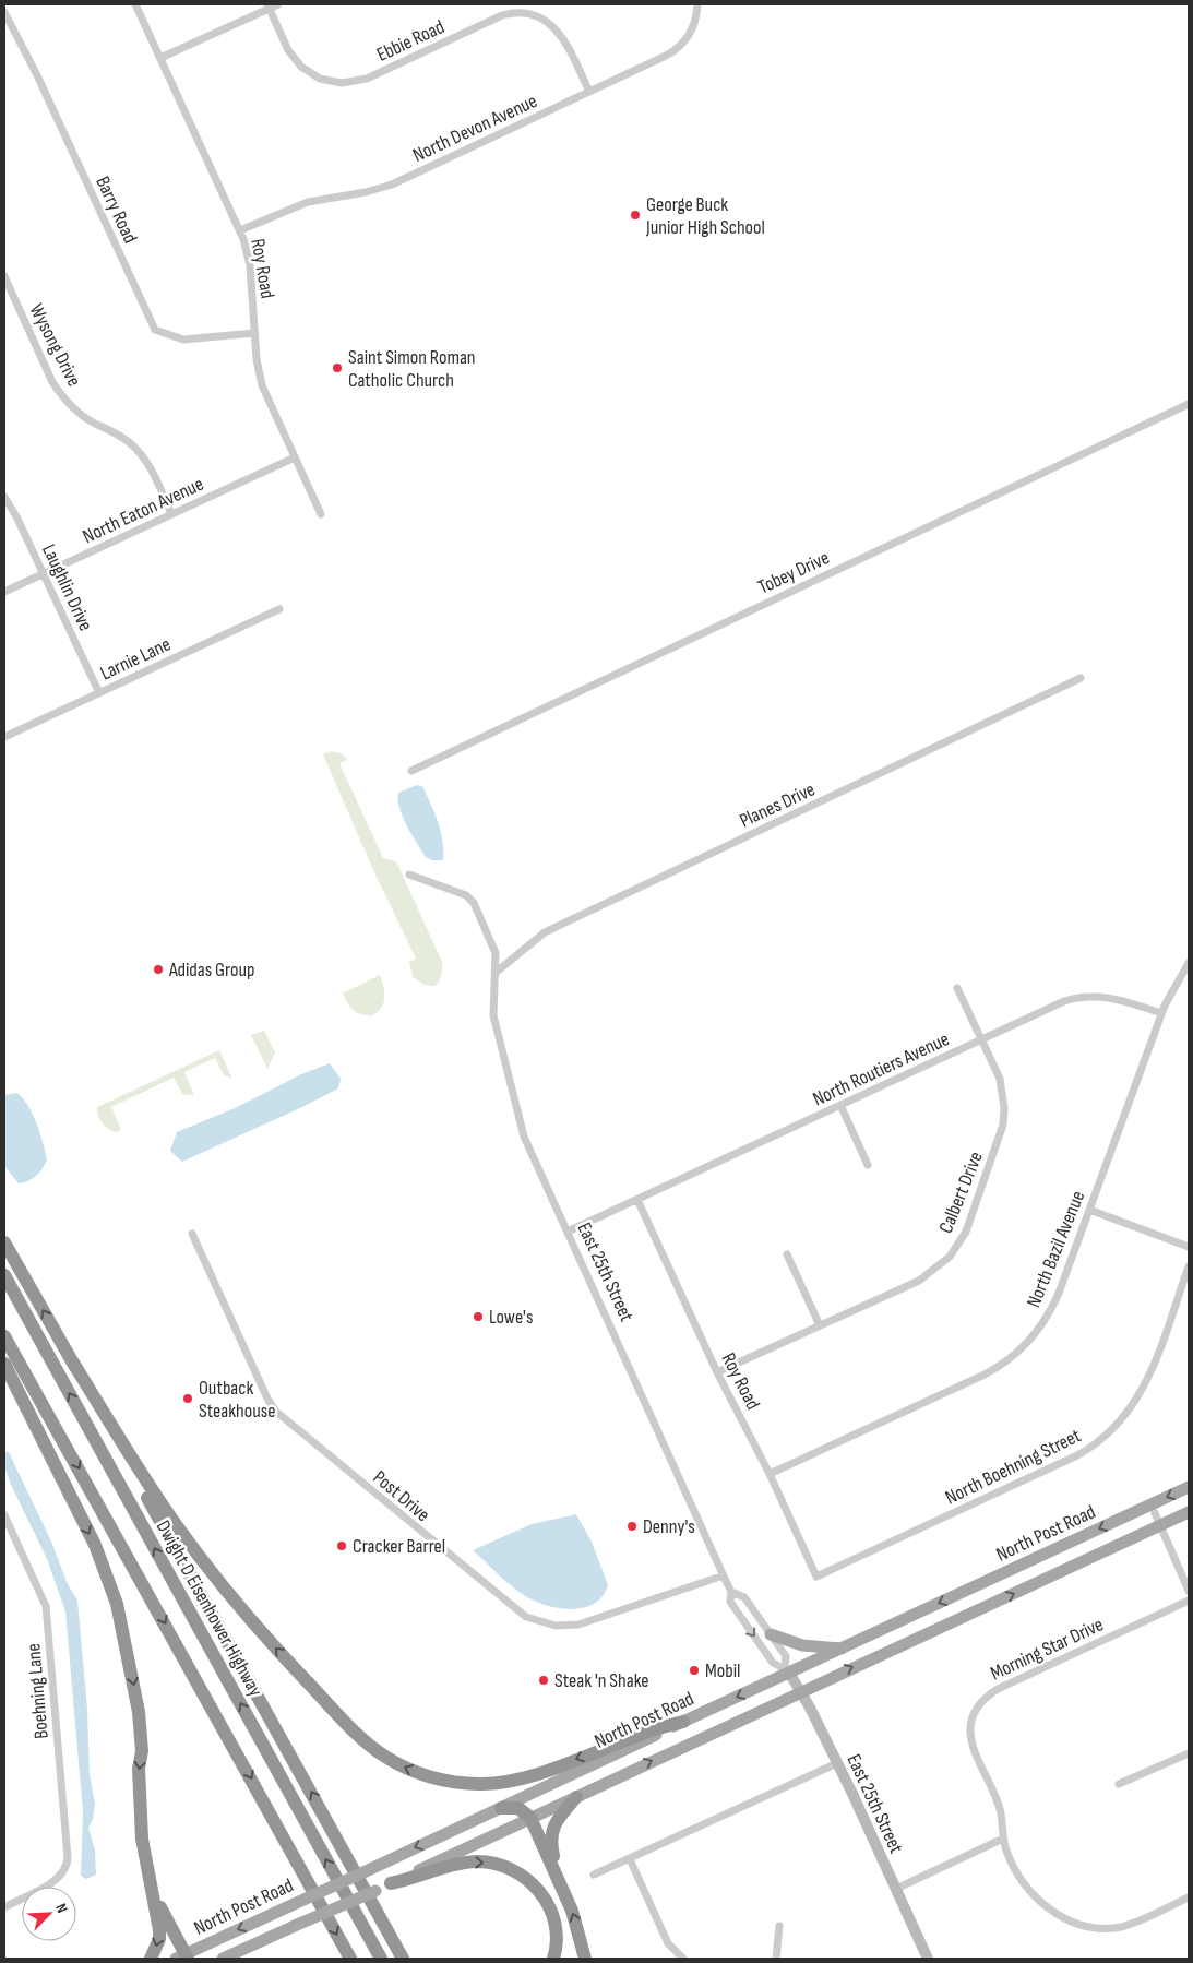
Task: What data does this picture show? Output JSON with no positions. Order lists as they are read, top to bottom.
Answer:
{
  "streets": {
    "highway": ["Dwight D Eisenhower Highway"],
    "main road": ["North Post Road"],
    "street": [
      "Ebbie Road",
      "North Devon Avenue",
      "Barry Road",
      "Roy Road",
      "Wysong Drive",
      "North Eaton Avenue",
      "Tobey Drive",
      "Laughlin Drive",
      "Larnie Lane",
      "Planes Drive",
      "North Routiers Avenue",
      "Calbert Drive",
      "North Bazil Avenue",
      "East 25th Street",
      "North Boehning Street",
      "Post Drive",
      "Morning Star Drive",
      "Boehning Lane"
    ]
  },
  "crossings": [
    ["Ebbie Road", "North Devon Avenue"],
    ["North Devon Avenue", "Roy Road"],
    ["Barry Road", "Roy Road"],
    ["Roy Road", "North Eaton Avenue"],
    ["Roy Road", "North Routiers Avenue"],
    ["Roy Road", "Calbert Drive"],
    ["Roy Road", "North Bazil Avenue"],
    ["Roy Road", "North Boehning Street"],
    ["Wysong Drive", "North Eaton Avenue"],
    ["North Eaton Avenue", "Laughlin Drive"],
    ["Laughlin Drive", "Larnie Lane"],
    ["Planes Drive", "East 25th Street"],
    ["North Routiers Avenue", "Calbert Drive"],
    ["North Routiers Avenue", "North Bazil Avenue"],
    ["North Routiers Avenue", "East 25th Street"],
    ["East 25th Street", "Post Drive"],
    ["East 25th Street", "North Post Road"]
  ],
  "places": [
    "George Buck Junior High School",
    "Saint Simon Roman Catholic Church",
    "Adidas Group",
    "Lowe's",
    "Outback Steakhouse",
    "Denny's",
    "Cracker Barrel",
    "Mobil",
    "Steak 'n Shake"
  ],
  "north": "top right"
}
